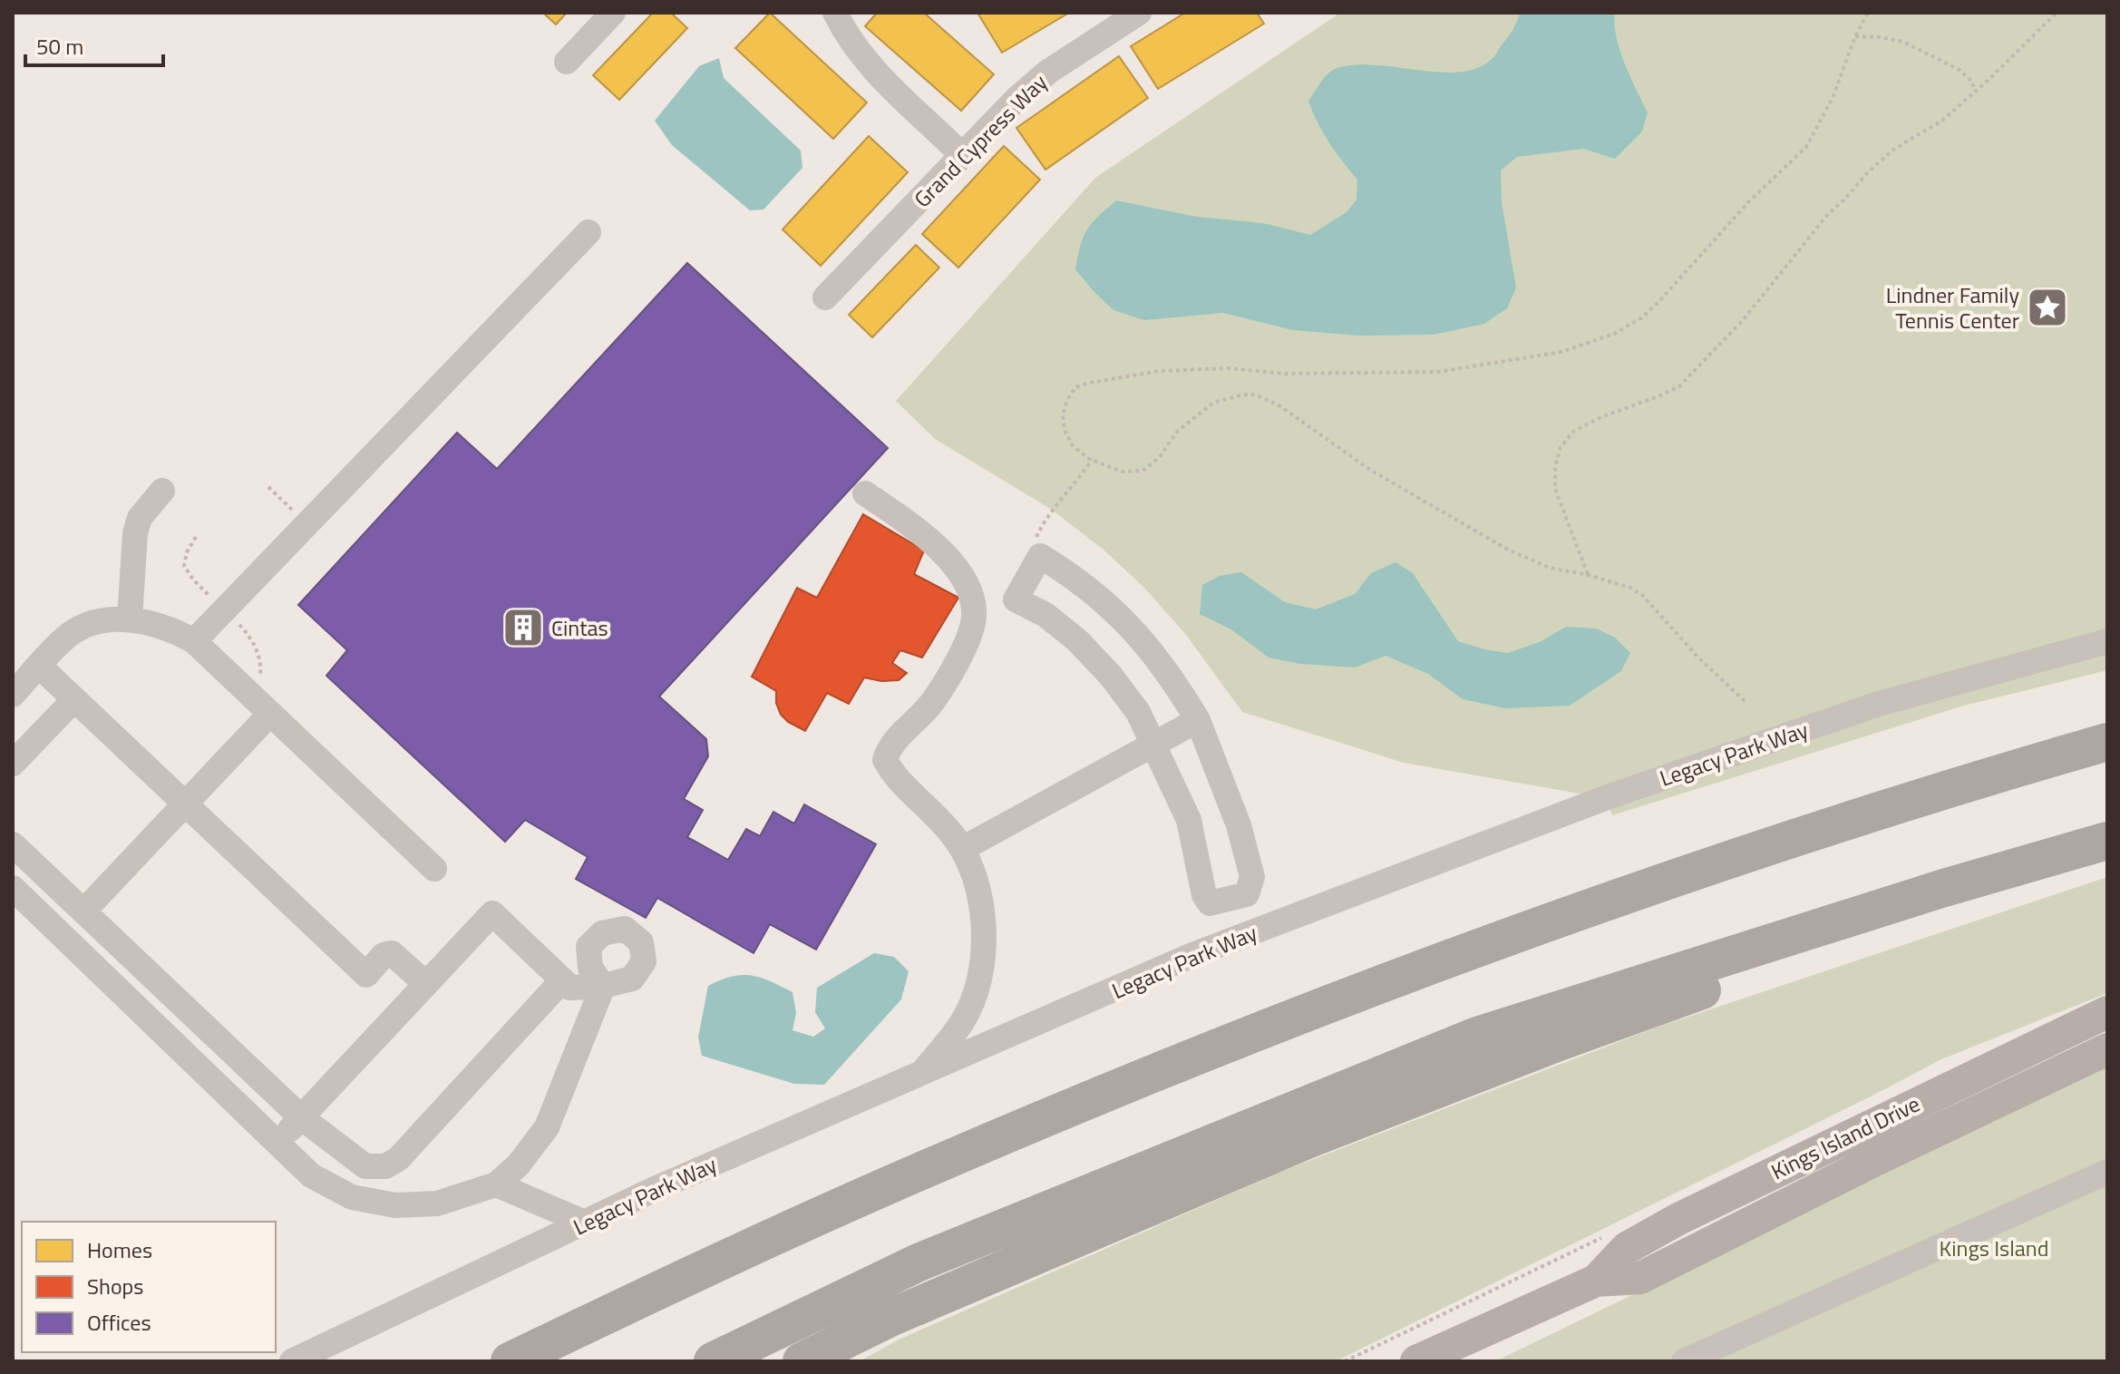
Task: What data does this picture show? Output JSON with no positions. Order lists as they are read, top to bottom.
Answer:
{
  "streets": {
    "main road": ["Kings Island Drive"],
    "street": ["Grand Cypress Way", "Legacy Park Way"]
  },
  "parks": ["Kings Island"],
  "places": {
    "place": ["Lindner Family Tennis Center"],
    "building": ["Cintas"]
  },
  "legend": ["Homes", "Shops", "Offices"],
  "scale_bar": "50 m"
}
